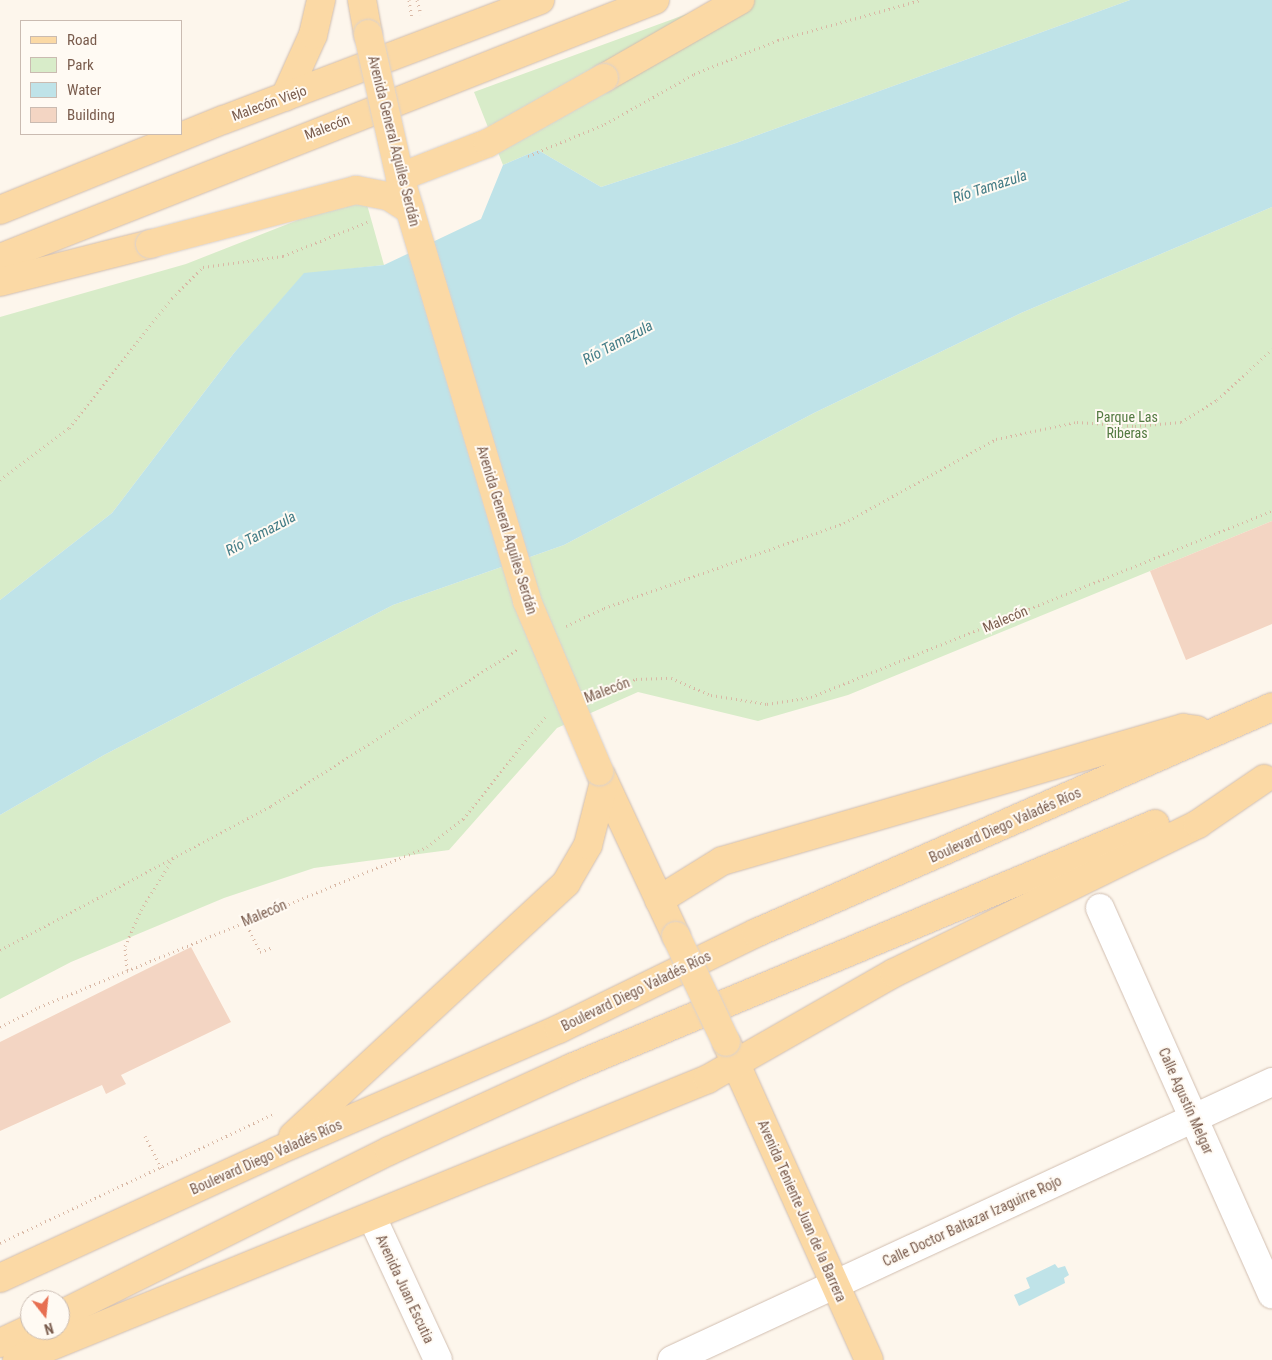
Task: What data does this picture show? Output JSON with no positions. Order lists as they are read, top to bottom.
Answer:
{
  "streets": {
    "main road": [
      "Malecón Viejo",
      "Malecón",
      "Avenida General Aquiles Serdán",
      "Boulevard Diego Valadés Ríos",
      "Avenida Teniente Juan de la Barrera"
    ],
    "street": ["Calle Agustín Melgar", "Calle Doctor Baltazar Izaguirre Rojo", "Avenida Juan Escutia"]
  },
  "crossings": [
    ["Avenida General Aquiles Serdán", "Avenida Teniente Juan de la Barrera"],
    ["Calle Agustín Melgar", "Calle Doctor Baltazar Izaguirre Rojo"],
    ["Avenida Teniente Juan de la Barrera", "Calle Doctor Baltazar Izaguirre Rojo"]
  ],
  "water": ["Río Tamazula"],
  "parks": ["Parque Las Riberas"],
  "legend": [
    "Road",
    "Park",
    "Water",
    "Building"
  ],
  "north": "bottom"
}
